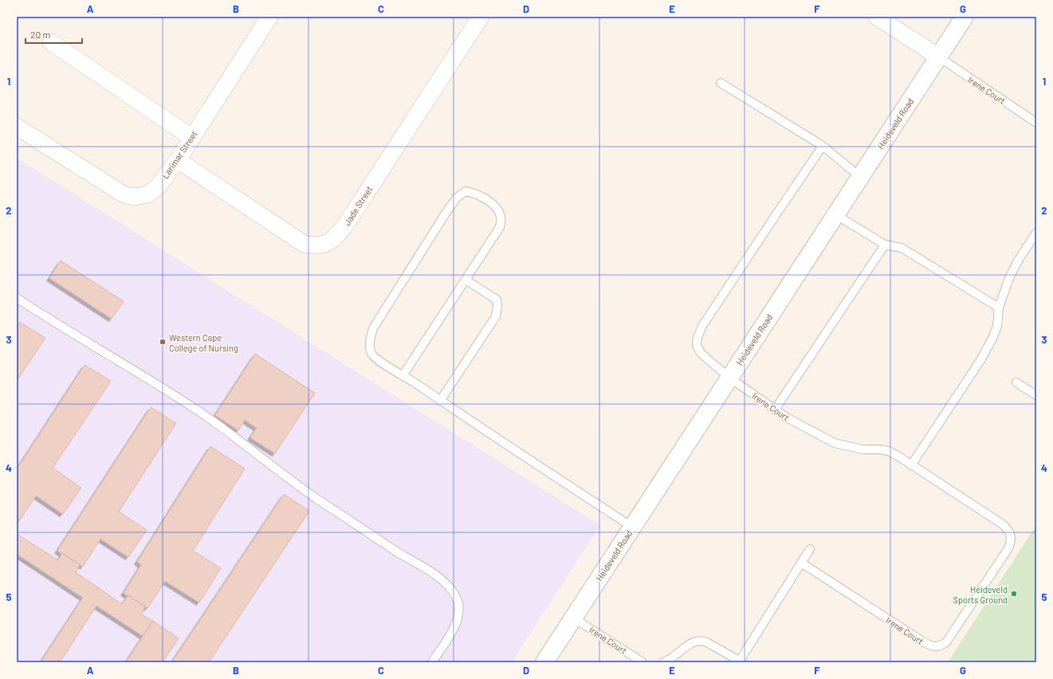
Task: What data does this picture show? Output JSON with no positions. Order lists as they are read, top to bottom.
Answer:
{
  "streets": {
    "street": ["Heideveld Road", "Larimar Street", "Jade Street"],
    "lane": ["Irene Court"]
  },
  "crossings": [
    ["Irene Court", "Heideveld Road"],
    ["Larimar Street", "Jade Street"]
  ],
  "places": ["Western Cape College of Nursing", "Heideveld Sports Ground"],
  "scale_bar": "20 m",
  "grid": {
    "columns": [
      "A",
      "B",
      "C",
      "D",
      "E",
      "F",
      "G"
    ],
    "rows": [
      "1",
      "2",
      "3",
      "4",
      "5"
    ]
  }
}
